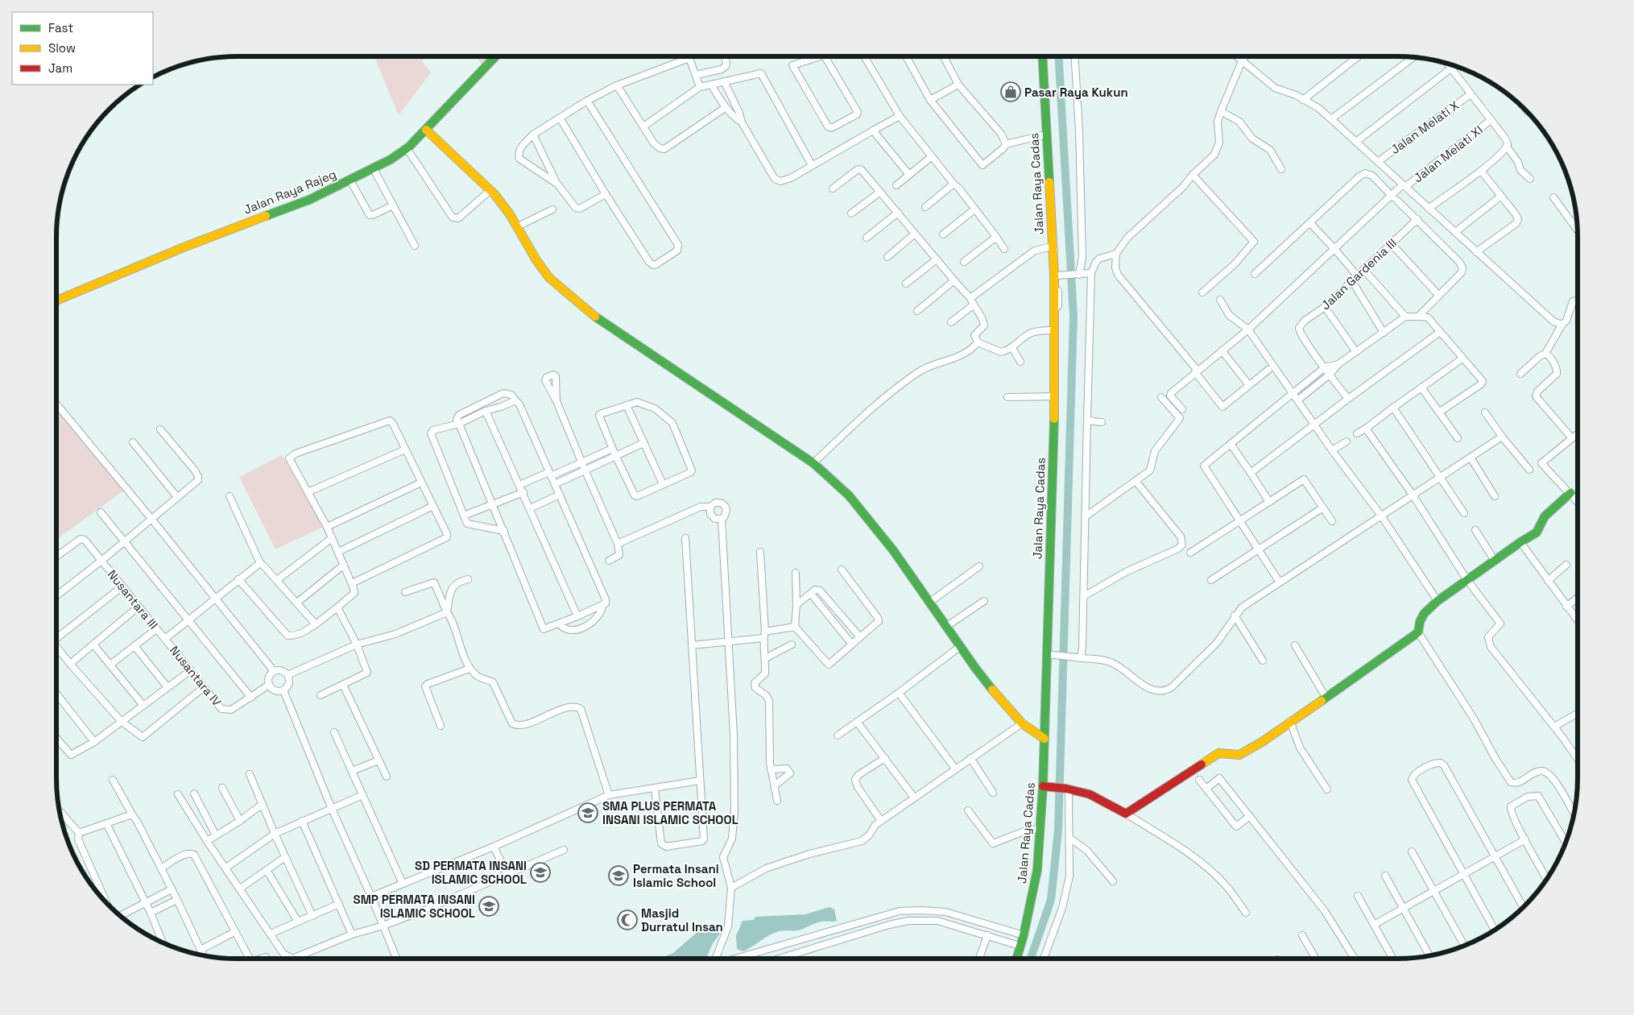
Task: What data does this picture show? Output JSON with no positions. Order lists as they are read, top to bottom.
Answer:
{
  "streets": {
    "street": [
      "Jalan Melati X",
      "Jalan Melati XI",
      "Jalan Raya Cadas",
      "Jalan Raya Rajeg",
      "Jalan Gardenia III",
      "Nusantara III",
      "Nusantara IV"
    ]
  },
  "crossings": [
    ["Nusantara III", "Nusantara IV"]
  ],
  "places": {
    "shop": ["Pasar Raya Kukun"],
    "school or university": [
      "SMA PLUS PERMATA INSANI ISLAMIC SCHOOL",
      "SD PERMATA INSANI ISLAMIC SCHOOL",
      "Permata Insani Islamic School",
      "SMP PERMATA INSANI ISLAMIC SCHOOL"
    ],
    "mosque": ["Masjid Durratul Insan"]
  },
  "legend": ["Fast", "Slow", "Jam"]
}
